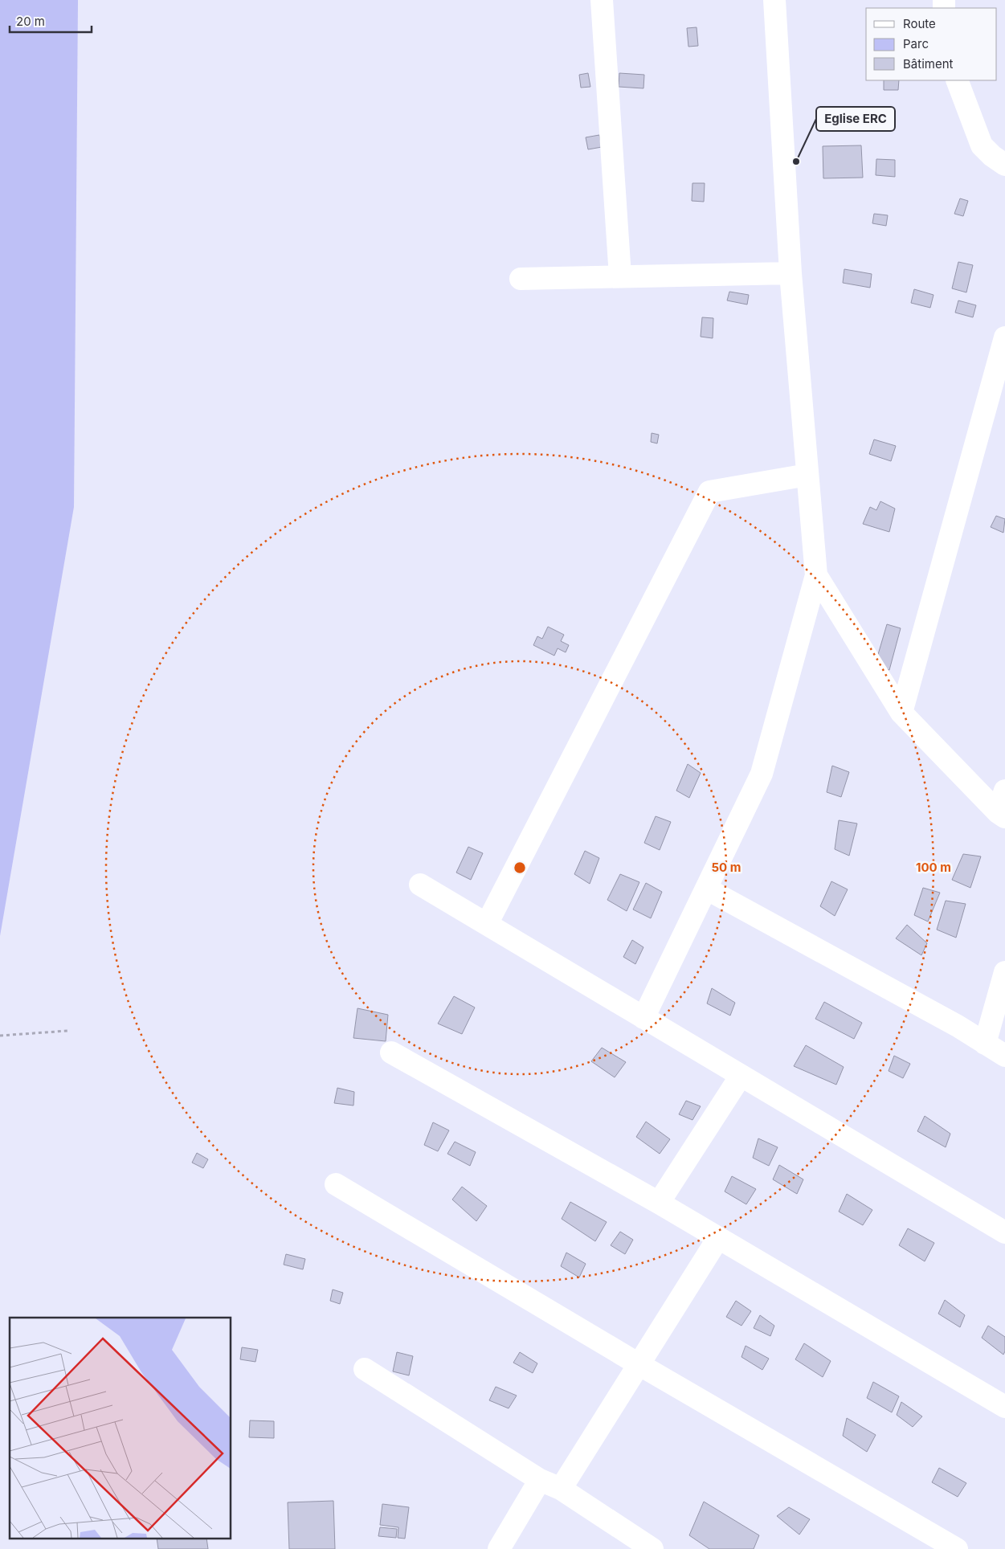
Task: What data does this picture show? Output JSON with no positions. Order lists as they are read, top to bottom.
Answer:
{
  "places": ["Eglise ERC"],
  "legend": ["Route", "Parc", "Bâtiment"],
  "scale_bar": "20 m",
  "rings": ["50 m", "100 m"]
}
